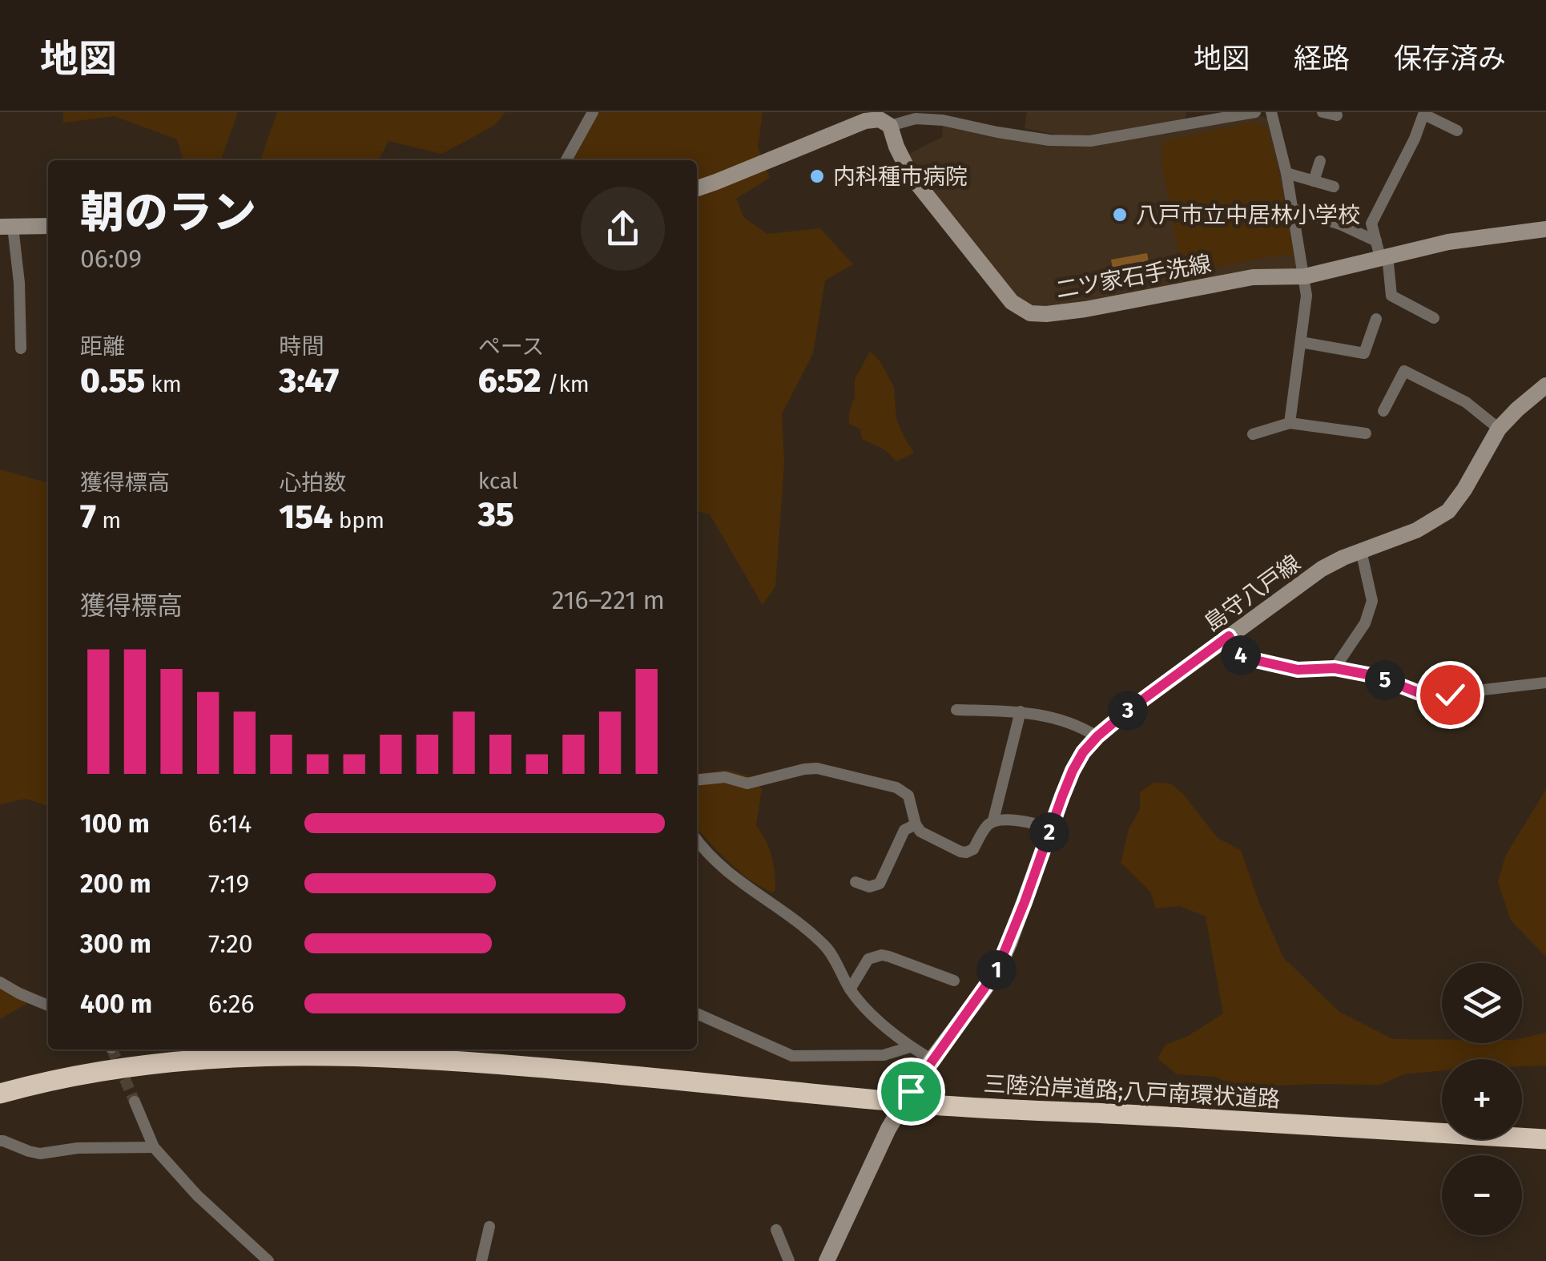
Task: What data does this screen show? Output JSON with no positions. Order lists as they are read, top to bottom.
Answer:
{
  "streets": {
    "highway": ["三陸沿岸道路;八戸南環状道路"],
    "main road": ["二ツ家石手洗線", "島守八戸線"]
  },
  "places": ["内科種市病院", "八戸市立中居林小学校"],
  "page": {
    "header": "地図",
    "nav": ["地図", "経路", "保存済み"],
    "heading": ["朝のラン", "06:09"],
    "stats": [
      ["距離", "0.55 km"],
      ["時間", "3:47"],
      ["ペース", "6:52 /km"],
      ["獲得標高", "7 m"],
      ["心拍数", "154 bpm"],
      ["kcal", "35"]
    ],
    "chart": ["獲得標高", "216–221 m"],
    "pins": [
      "4",
      "5",
      "3",
      "2",
      "1"
    ],
    "list": [
      {
        "name": "100 m",
        "note": "6:14"
      },
      {
        "name": "200 m",
        "note": "7:19"
      },
      {
        "name": "300 m",
        "note": "7:20"
      },
      {
        "name": "400 m",
        "note": "6:26"
      }
    ],
    "map_buttons": ["+", "−"]
  }
}
